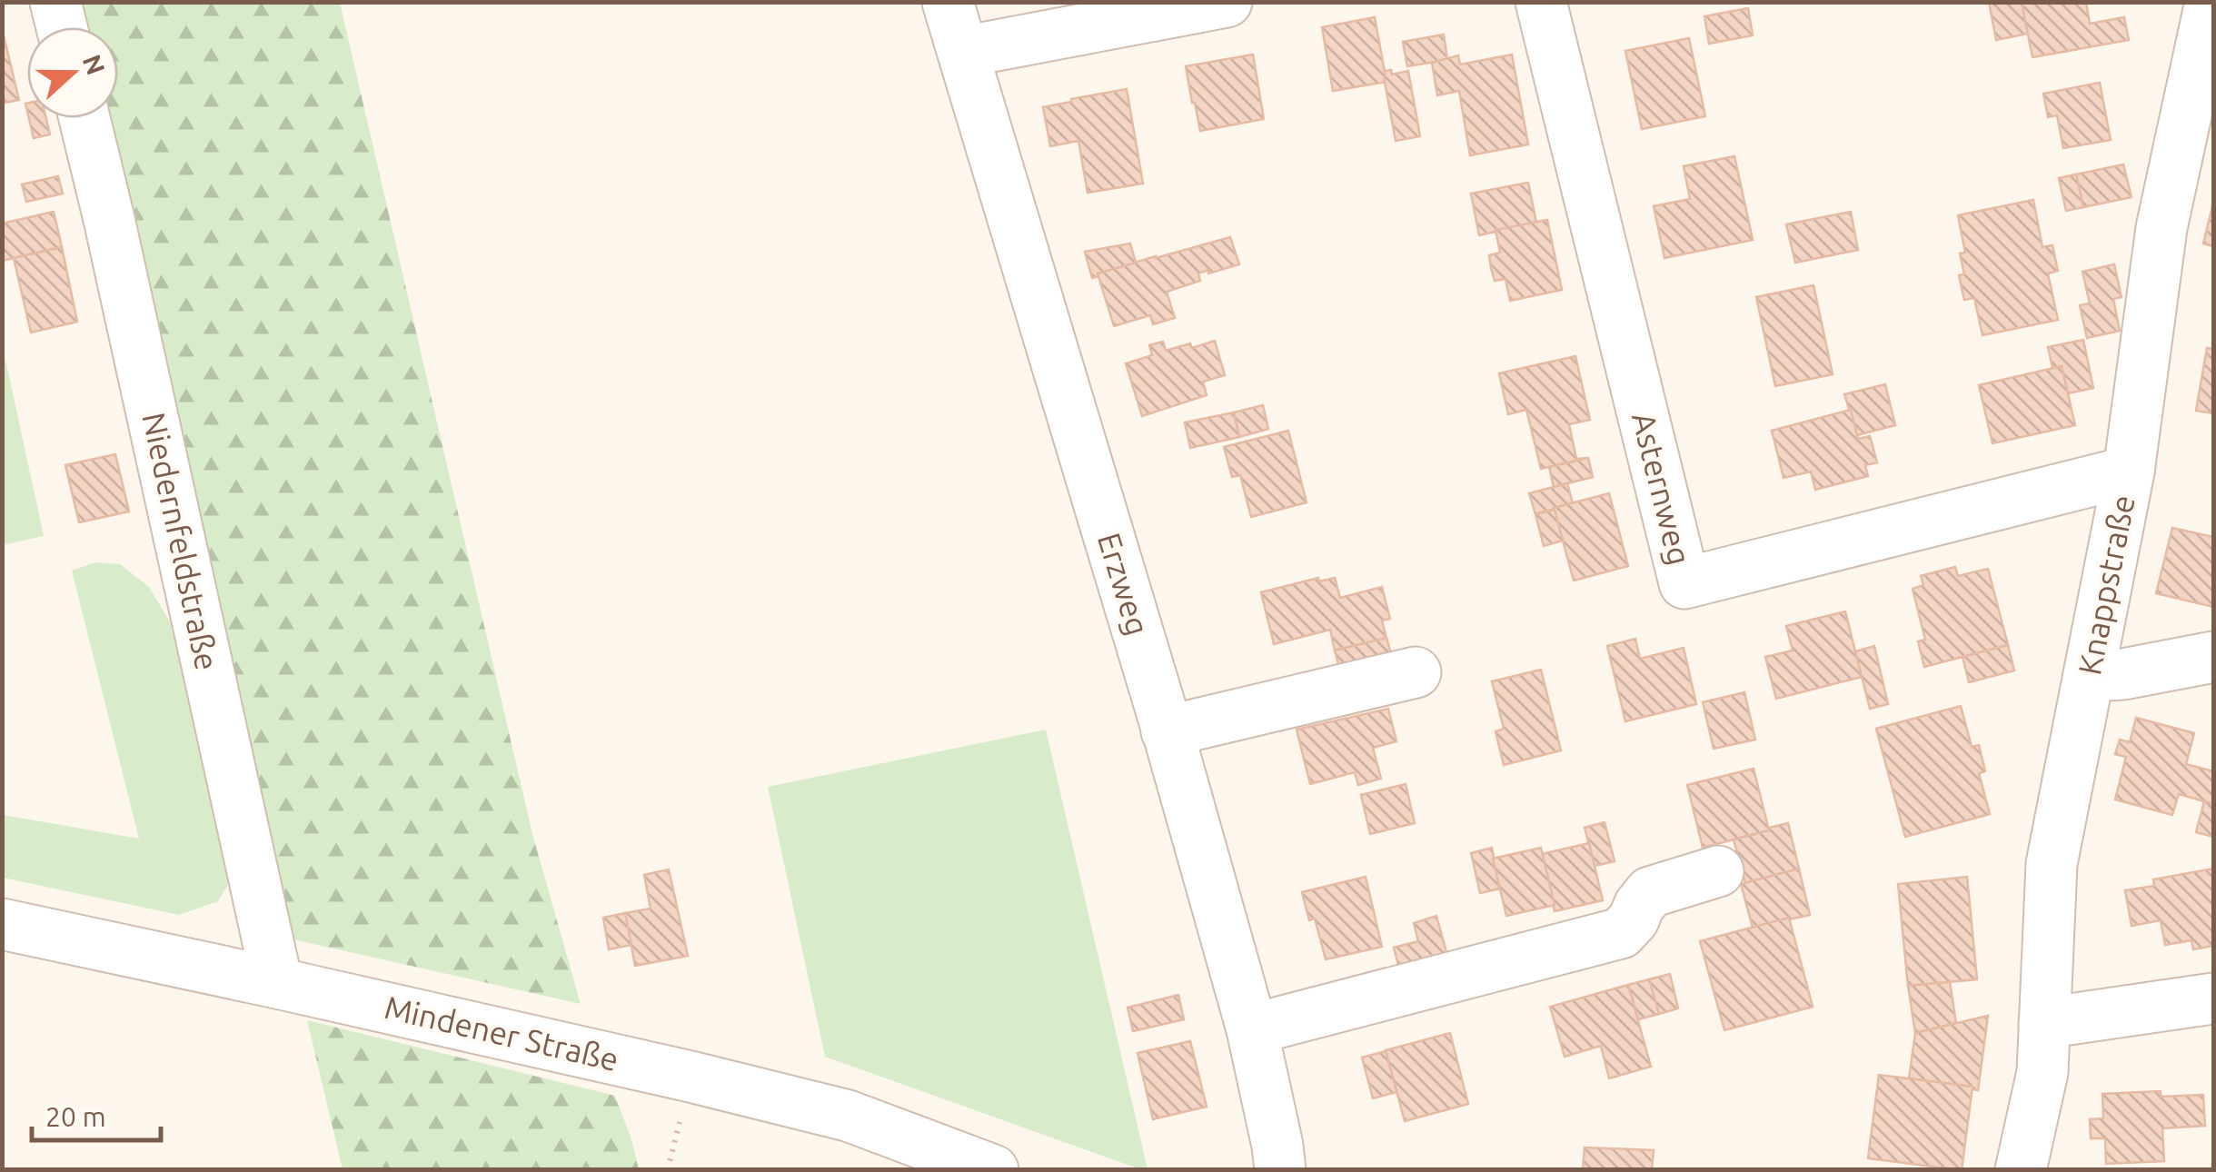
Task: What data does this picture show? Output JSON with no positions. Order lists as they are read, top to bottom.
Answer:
{
  "streets": {
    "street": [
      "Asternweg",
      "Niedernfeldstraße",
      "Erzweg",
      "Knappstraße",
      "Mindener Straße"
    ]
  },
  "crossings": [
    ["Asternweg", "Knappstraße"],
    ["Niedernfeldstraße", "Mindener Straße"]
  ],
  "scale_bar": "20 m",
  "north": "right"
}
